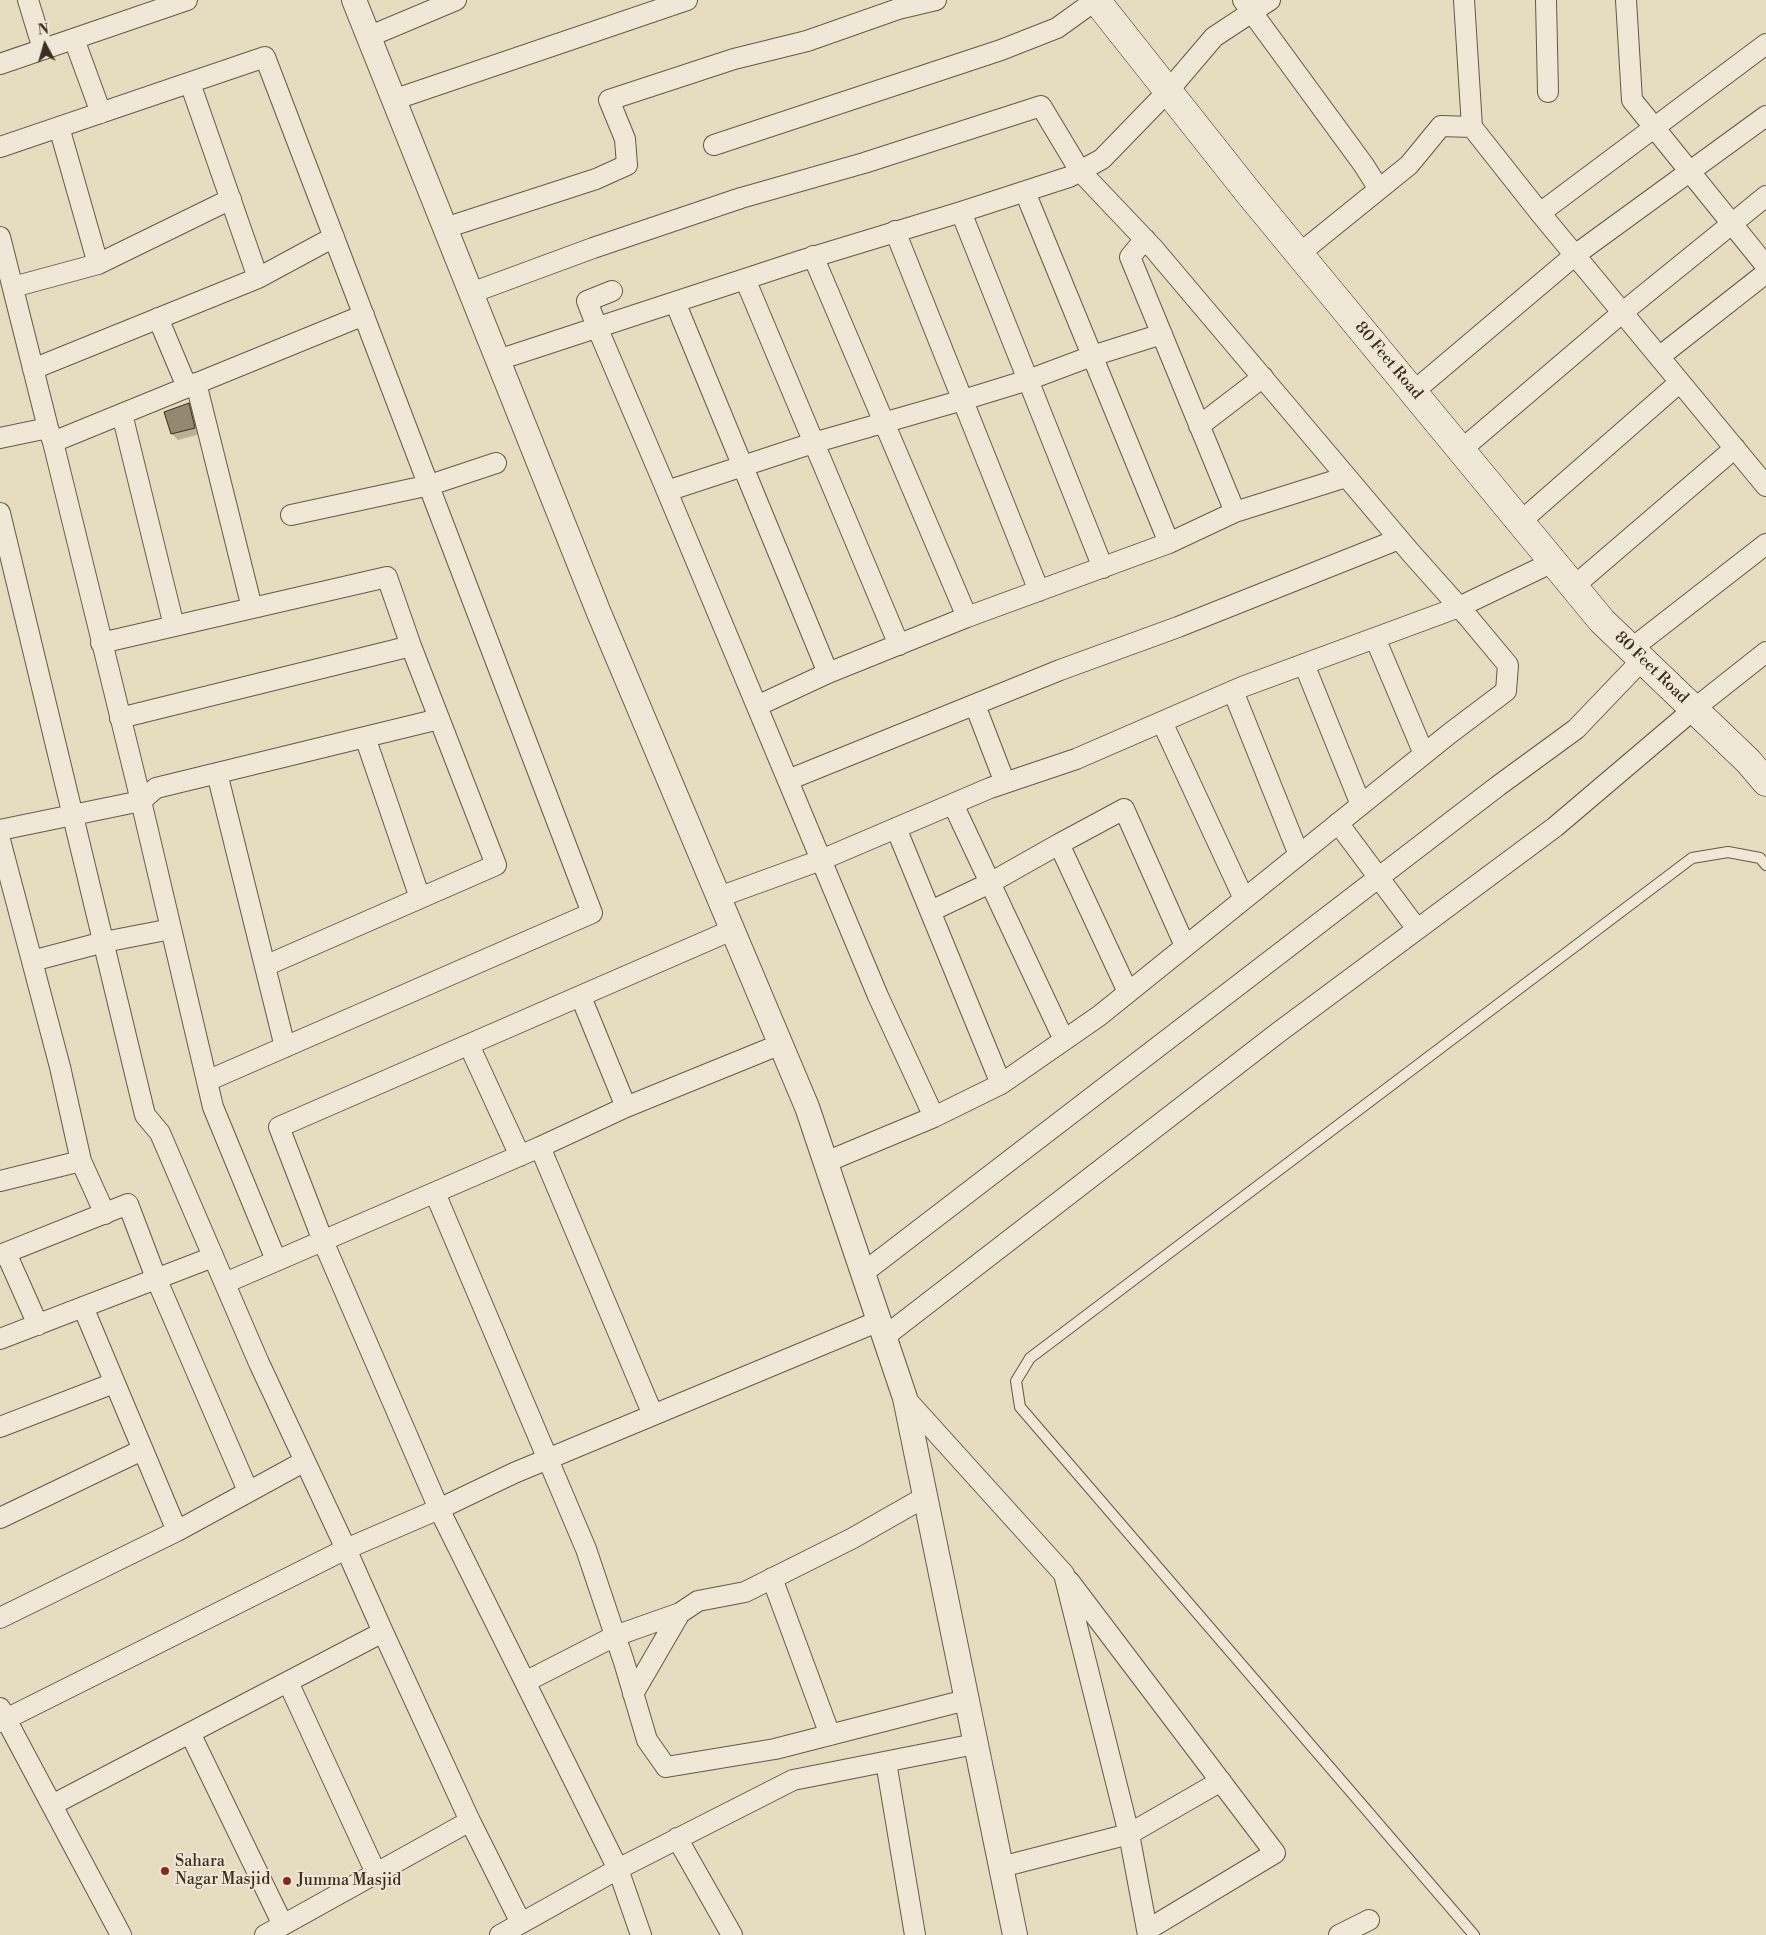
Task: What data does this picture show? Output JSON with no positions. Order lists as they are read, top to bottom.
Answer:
{
  "streets": {
    "main road": ["80 Feet Road"]
  },
  "places": ["Sahara Nagar Masjid", "Jumma Masjid"],
  "north": "top"
}
